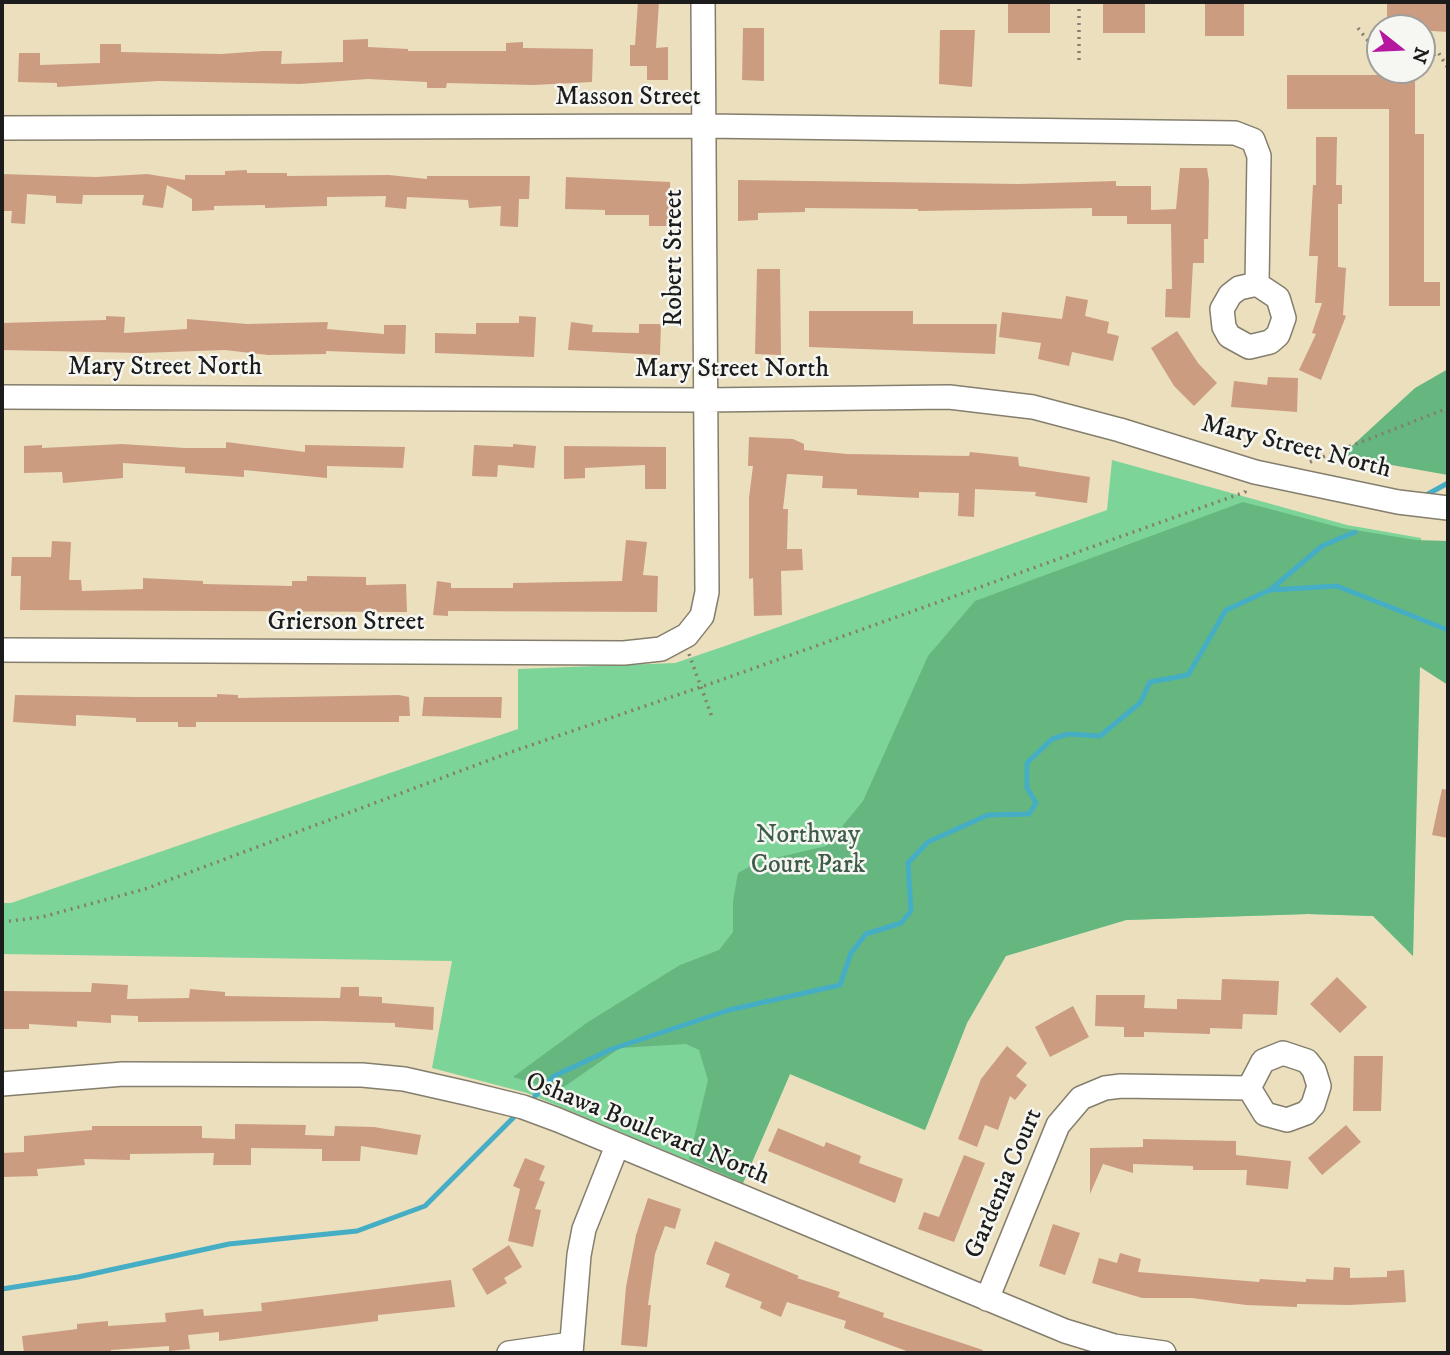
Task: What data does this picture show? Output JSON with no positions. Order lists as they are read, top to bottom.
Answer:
{
  "streets": {
    "street": [
      "Masson Street",
      "Robert Street",
      "Mary Street North",
      "Grierson Street",
      "Oshawa Boulevard North",
      "Gardenia Court"
    ]
  },
  "crossings": [
    ["Masson Street", "Robert Street"],
    ["Robert Street", "Mary Street North"],
    ["Robert Street", "Grierson Street"],
    ["Oshawa Boulevard North", "Gardenia Court"]
  ],
  "parks": ["Northway Court Park"],
  "north": "right"
}
